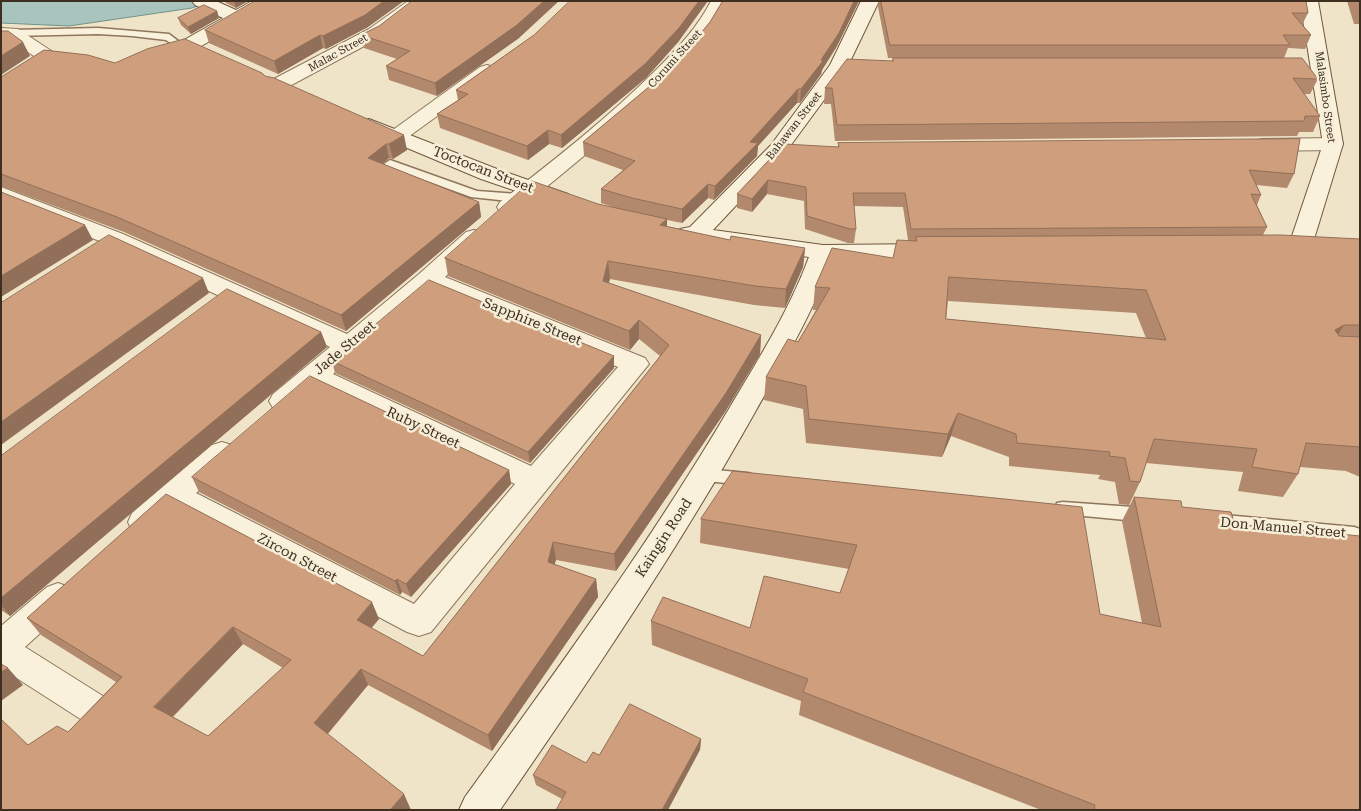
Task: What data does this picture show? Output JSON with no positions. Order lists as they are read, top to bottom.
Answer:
{
  "streets": {
    "street": [
      "Malac Street",
      "Corumi Street",
      "Malasimbo Street",
      "Bahawan Street",
      "Toctocan Street",
      "Sapphire Street",
      "Jade Street",
      "Ruby Street",
      "Kaingin Road",
      "Zircon Street"
    ],
    "lane": ["Don Manuel Street"]
  },
  "crossings": [
    ["Corumi Street", "Toctocan Street"],
    ["Corumi Street", "Jade Street"],
    ["Toctocan Street", "Jade Street"],
    ["Sapphire Street", "Jade Street"],
    ["Sapphire Street", "Ruby Street"],
    ["Sapphire Street", "Zircon Street"],
    ["Jade Street", "Ruby Street"],
    ["Ruby Street", "Zircon Street"]
  ]
}
